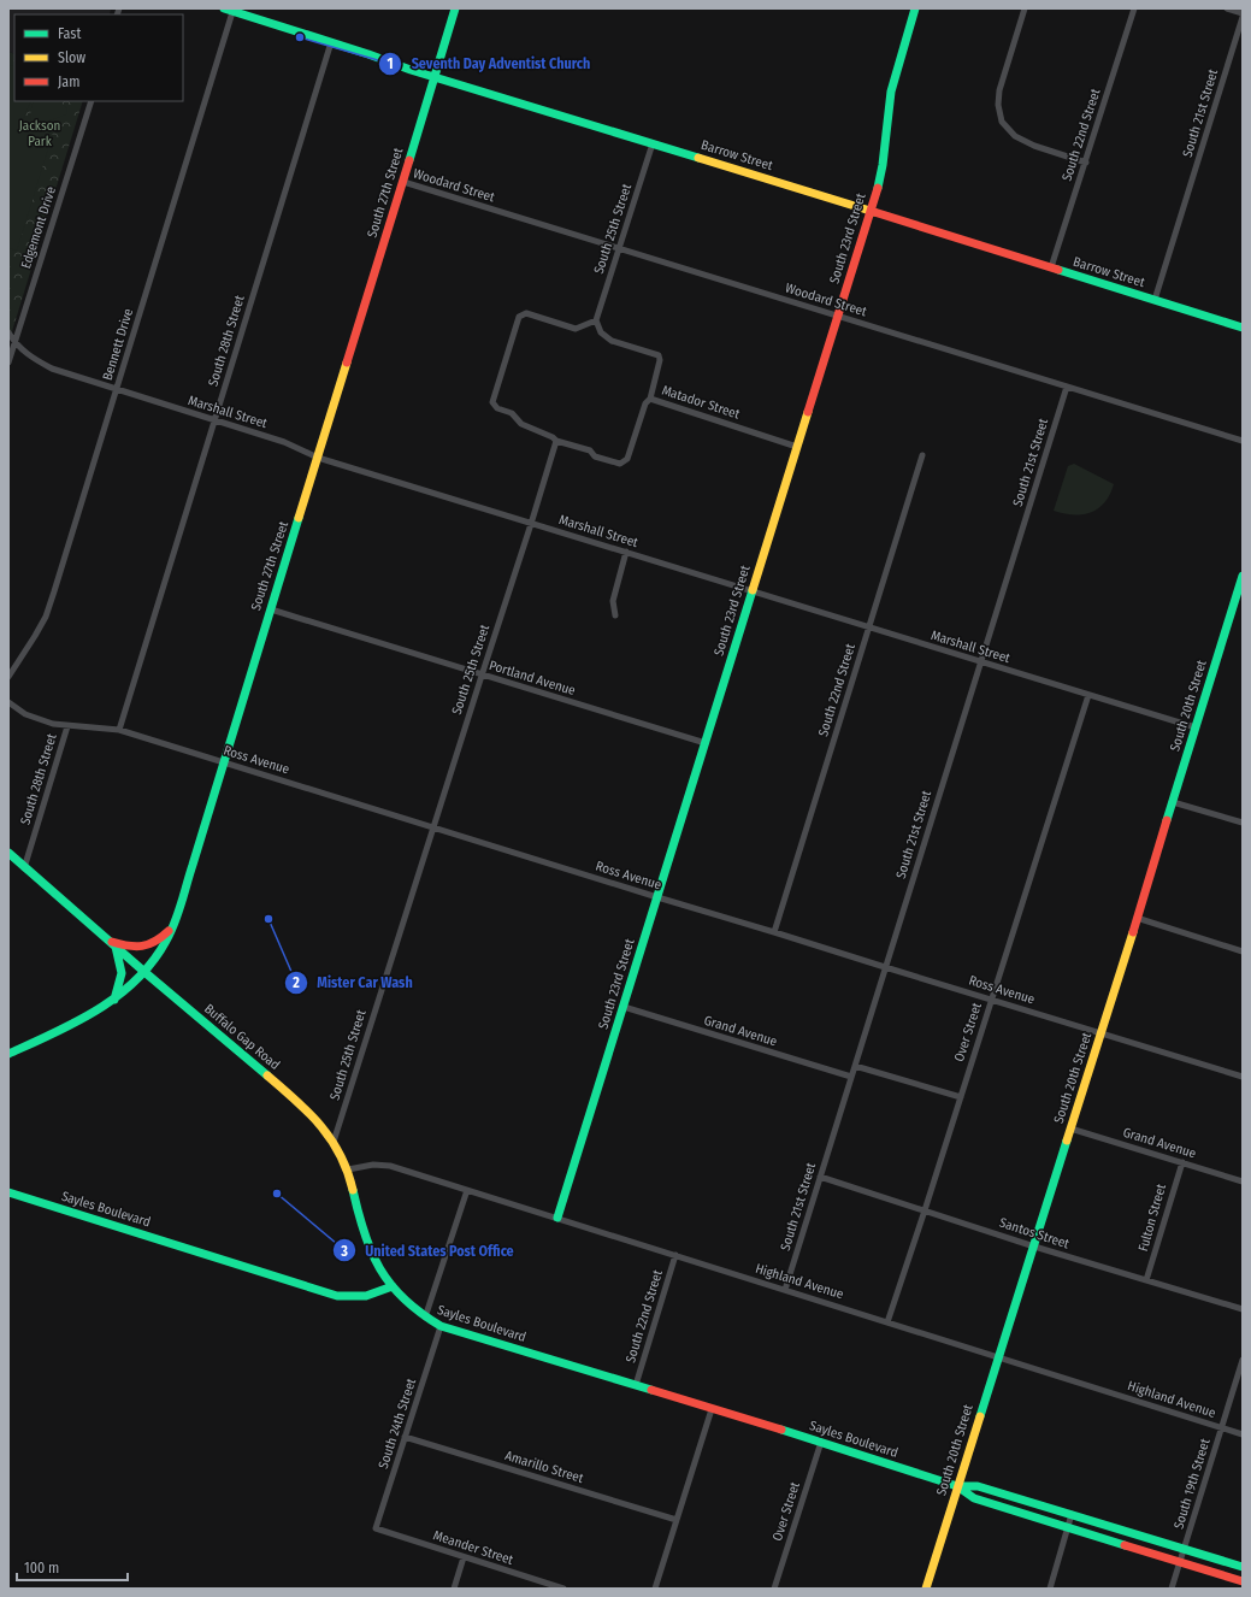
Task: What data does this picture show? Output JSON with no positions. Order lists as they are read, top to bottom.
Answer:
{
  "streets": {
    "main road": [
      "Barrow Street",
      "South 27th Street",
      "South 23rd Street",
      "South 20th Street",
      "Buffalo Gap Road",
      "Sayles Boulevard"
    ],
    "street": [
      "South 21st Street",
      "South 22nd Street",
      "Woodard Street",
      "Edgemont Drive",
      "South 25th Street",
      "South 28th Street",
      "Bennett Drive",
      "Matador Street",
      "Marshall Street",
      "Portland Avenue",
      "Ross Avenue",
      "Grand Avenue",
      "Over Street",
      "Fulton Street",
      "Santos Street",
      "Highland Avenue",
      "South 24th Street",
      "Amarillo Street",
      "South 19th Street",
      "Meander Street"
    ]
  },
  "crossings": [
    ["South 21st Street", "Barrow Street"],
    ["South 21st Street", "Woodard Street"],
    ["South 21st Street", "Marshall Street"],
    ["South 21st Street", "Ross Avenue"],
    ["South 21st Street", "Grand Avenue"],
    ["South 21st Street", "Santos Street"],
    ["South 21st Street", "Highland Avenue"],
    ["South 22nd Street", "Barrow Street"],
    ["South 22nd Street", "Marshall Street"],
    ["South 22nd Street", "Ross Avenue"],
    ["South 22nd Street", "Sayles Boulevard"],
    ["South 22nd Street", "Highland Avenue"],
    ["Barrow Street", "South 27th Street"],
    ["Barrow Street", "South 25th Street"],
    ["Barrow Street", "South 23rd Street"],
    ["Barrow Street", "South 28th Street"],
    ["Barrow Street", "Bennett Drive"],
    ["Woodard Street", "South 27th Street"],
    ["Woodard Street", "South 25th Street"],
    ["Woodard Street", "South 23rd Street"],
    ["South 27th Street", "Marshall Street"],
    ["South 27th Street", "Portland Avenue"],
    ["South 27th Street", "Ross Avenue"],
    ["South 27th Street", "Buffalo Gap Road"],
    ["Edgemont Drive", "Marshall Street"],
    ["South 25th Street", "Matador Street"],
    ["South 25th Street", "Marshall Street"],
    ["South 25th Street", "Portland Avenue"],
    ["South 25th Street", "Ross Avenue"],
    ["South 25th Street", "Buffalo Gap Road"],
    ["South 23rd Street", "Matador Street"],
    ["South 23rd Street", "Marshall Street"],
    ["South 23rd Street", "Portland Avenue"],
    ["South 23rd Street", "Ross Avenue"],
    ["South 23rd Street", "Grand Avenue"],
    ["South 23rd Street", "Highland Avenue"],
    ["South 28th Street", "Marshall Street"],
    ["South 28th Street", "Ross Avenue"],
    ["South 28th Street", "Buffalo Gap Road"],
    ["Bennett Drive", "Marshall Street"],
    ["Marshall Street", "South 20th Street"],
    ["Marshall Street", "Over Street"],
    ["South 20th Street", "Ross Avenue"],
    ["South 20th Street", "Grand Avenue"],
    ["South 20th Street", "Sayles Boulevard"],
    ["South 20th Street", "Santos Street"],
    ["South 20th Street", "Highland Avenue"],
    ["Ross Avenue", "Over Street"],
    ["Grand Avenue", "Fulton Street"],
    ["Over Street", "Sayles Boulevard"],
    ["Over Street", "Santos Street"],
    ["Over Street", "Highland Avenue"],
    ["Buffalo Gap Road", "Sayles Boulevard"],
    ["Buffalo Gap Road", "Highland Avenue"],
    ["Sayles Boulevard", "South 24th Street"],
    ["Sayles Boulevard", "South 19th Street"],
    ["Fulton Street", "Santos Street"],
    ["Highland Avenue", "South 19th Street"],
    ["South 24th Street", "Amarillo Street"],
    ["South 24th Street", "Meander Street"]
  ],
  "parks": ["Jackson Park"],
  "places": ["Seventh Day Adventist Church", "Mister Car Wash", "United States Post Office"],
  "legend": ["Fast", "Slow", "Jam"],
  "scale_bar": "100 m"
}
